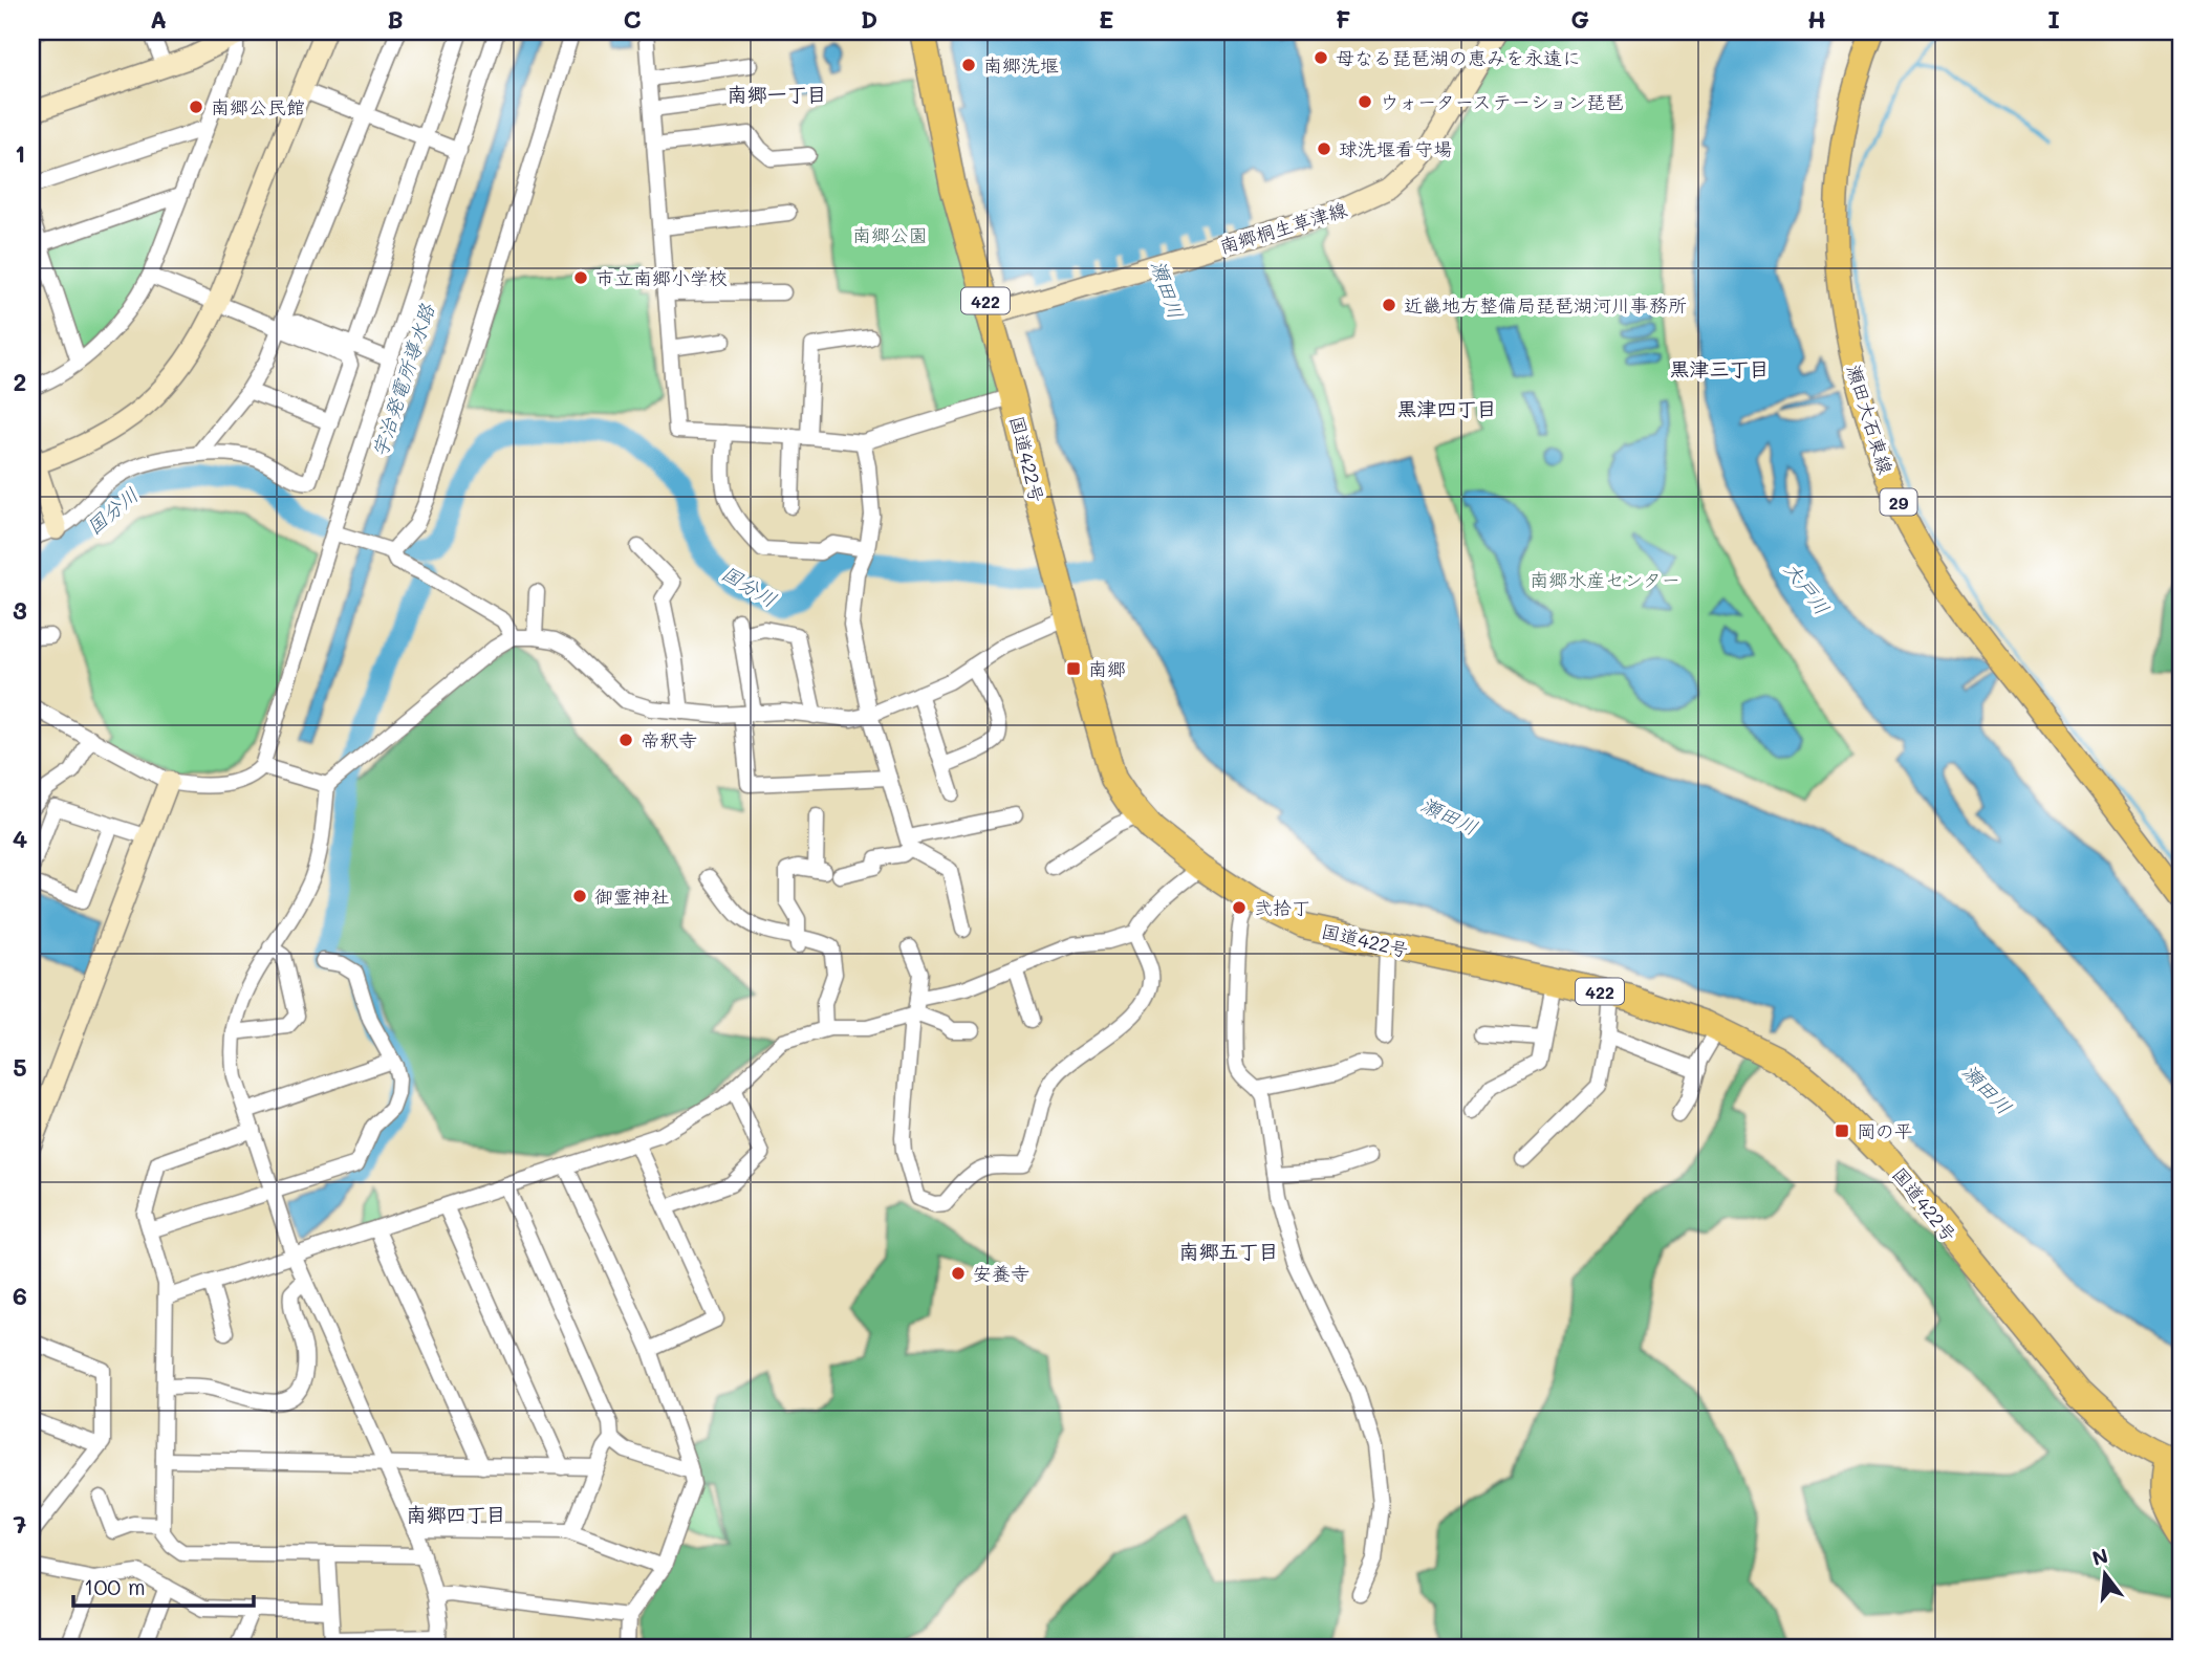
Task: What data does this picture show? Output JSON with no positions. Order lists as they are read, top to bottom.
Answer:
{
  "streets": {
    "highway": ["422", "国道422号"],
    "main road": ["瀬田大石東線", "29"],
    "street": ["南郷桐生草津線"]
  },
  "crossings": [
    ["南郷桐生草津線", "国道422号"]
  ],
  "districts": [
    "南郷一丁目",
    "黒津三丁目",
    "黒津四丁目",
    "南郷五丁目",
    "南郷四丁目"
  ],
  "water": [
    "瀬田川",
    "宇治発電所導水路",
    "国分川",
    "大戸川"
  ],
  "parks": ["南郷公園", "南郷水産センター"],
  "places": {
    "other": [
      "母なる琵琶湖の恵みを永遠に",
      "南郷洗堰",
      "ウォーターステーション琵琶",
      "南郷公民館",
      "球洗堰看守場",
      "市立南郷小学校",
      "近畿地方整備局琵琶湖河川事務所",
      "帝釈寺",
      "御霊神社",
      "弐拾丁",
      "安養寺"
    ],
    "transit": ["南郷", "岡の平"]
  },
  "scale_bar": "100 m",
  "north": "top",
  "grid": {
    "columns": [
      "A",
      "B",
      "C",
      "D",
      "E",
      "F",
      "G",
      "H",
      "I"
    ],
    "rows": [
      "1",
      "2",
      "3",
      "4",
      "5",
      "6",
      "7"
    ]
  }
}
